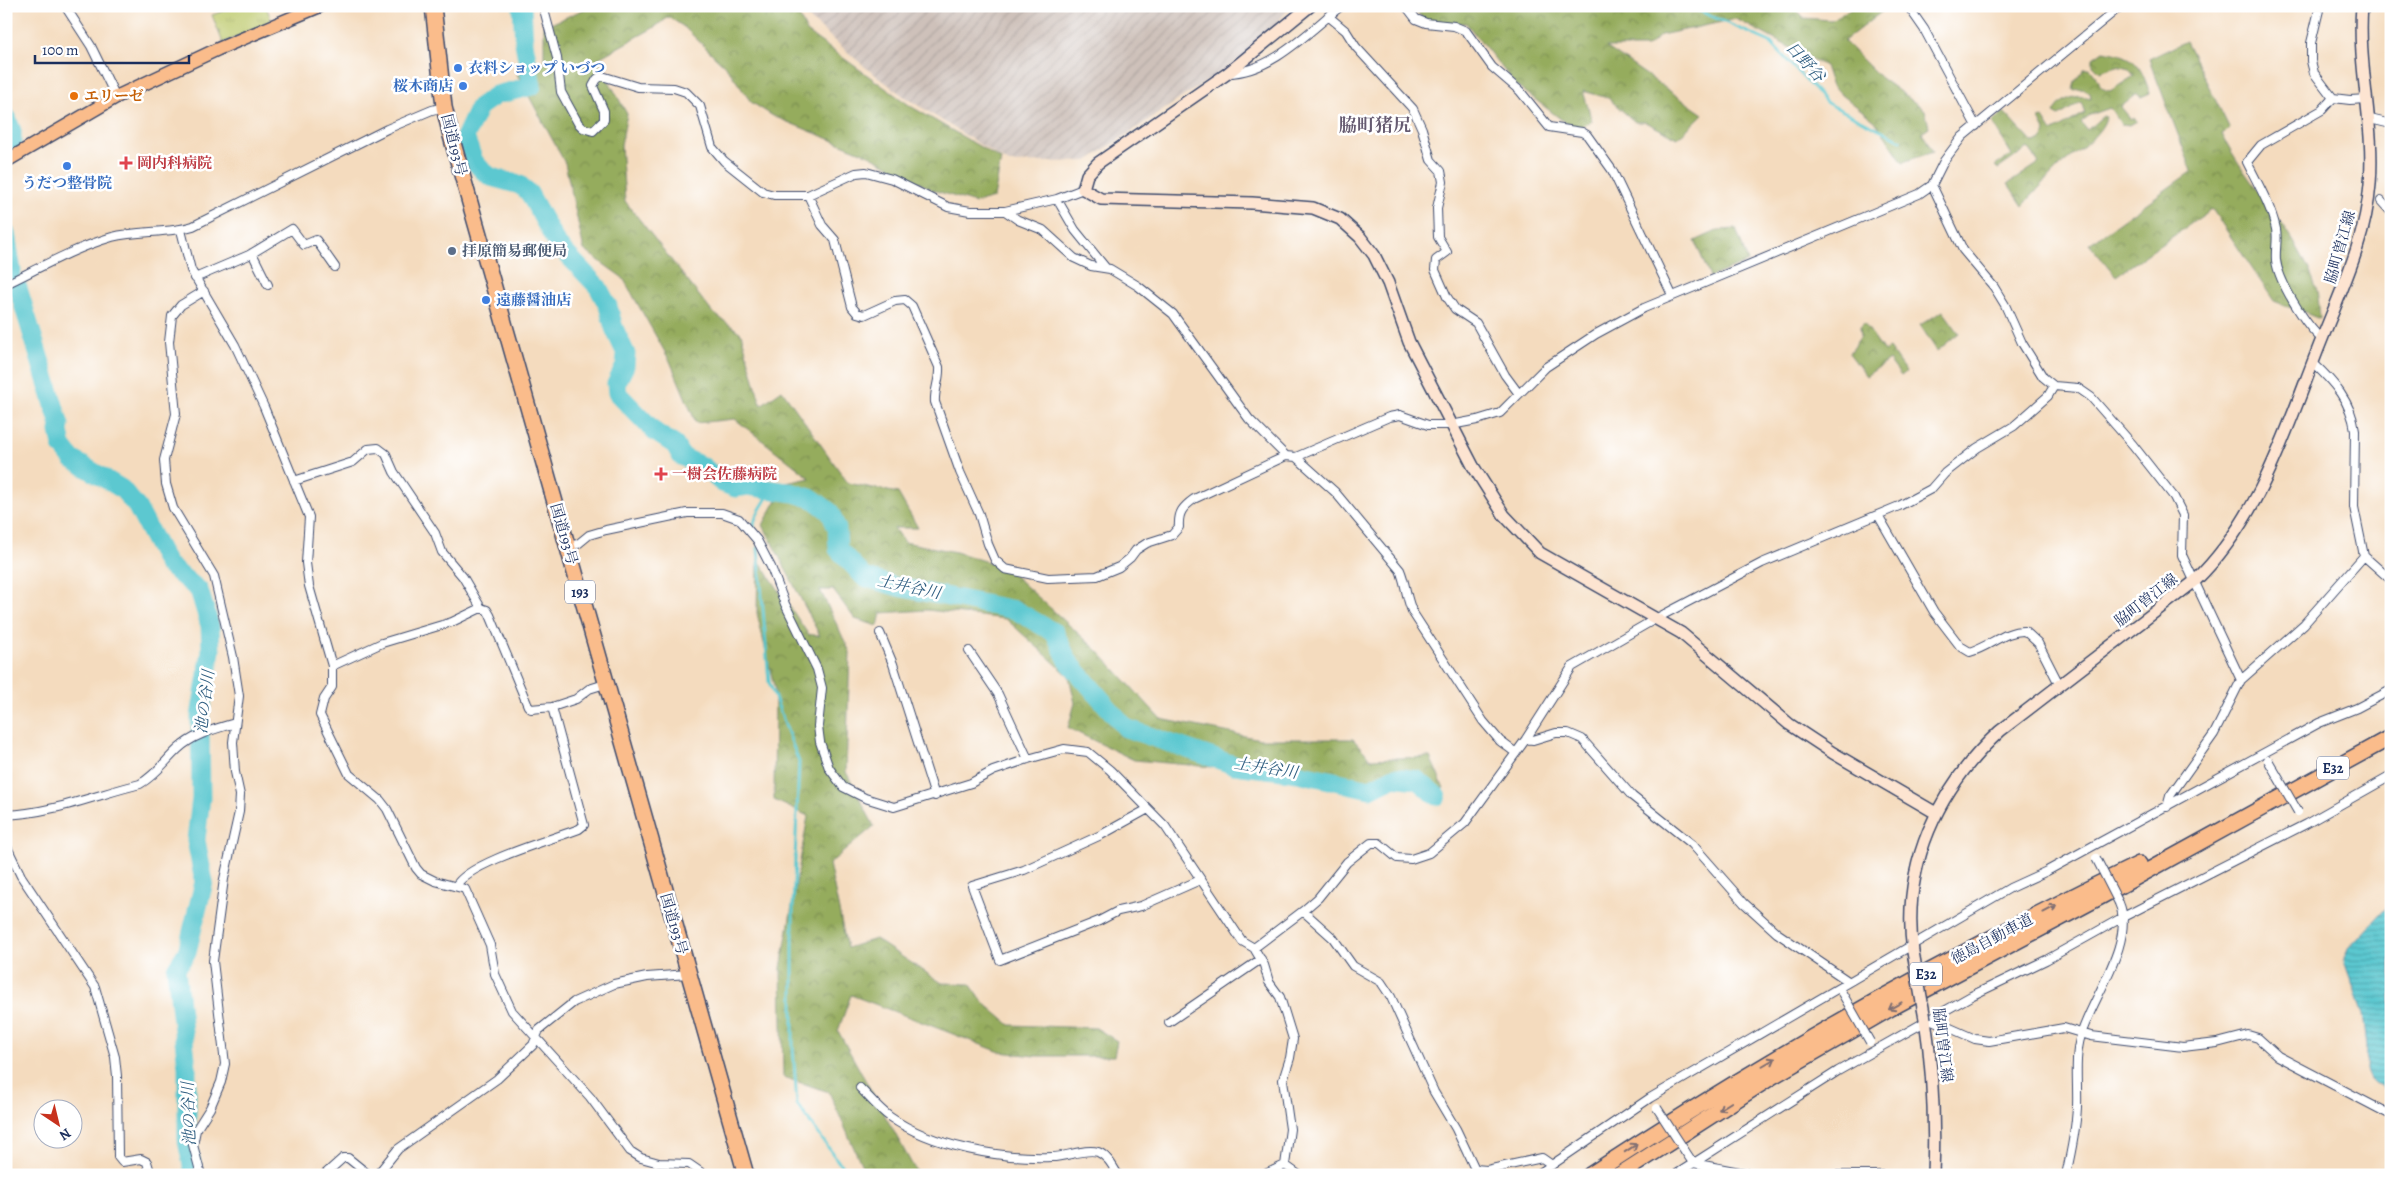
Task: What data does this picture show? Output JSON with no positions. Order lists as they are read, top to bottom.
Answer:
{
  "streets": {
    "highway": [
      "国道193号",
      "193",
      "E32",
      "徳島自動車道"
    ],
    "street": ["脇町曽江線"]
  },
  "districts": ["脇町猪尻"],
  "water": ["日野谷", "土井谷川", "池の谷川"],
  "places": {
    "other": [
      "衣料ショップ いづつ",
      "桜木商店",
      "エリーゼ",
      "うだつ整骨院",
      "拝原簡易郵便局",
      "遠藤醤油店"
    ],
    "health": ["岡内科病院", "一樹会佐藤病院"]
  },
  "scale_bar": "100 m",
  "north": "bottom right"
}
